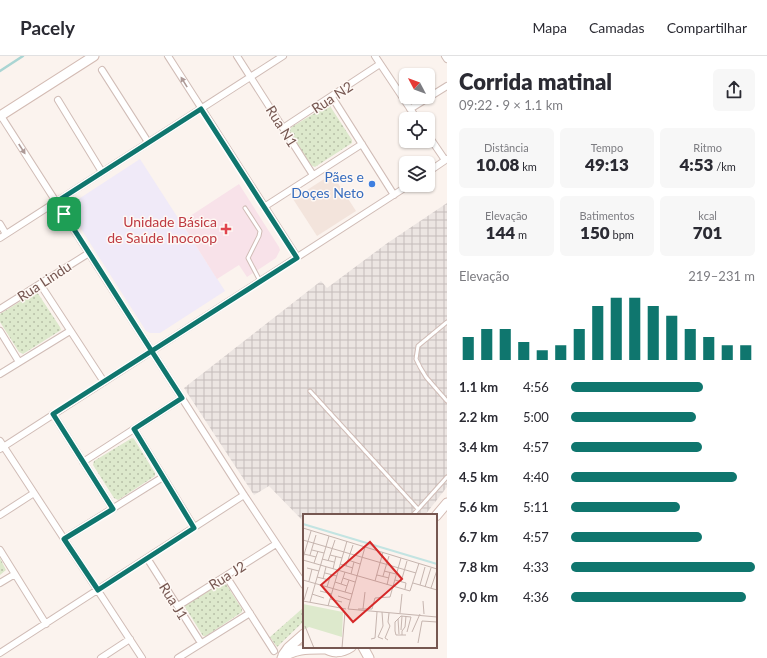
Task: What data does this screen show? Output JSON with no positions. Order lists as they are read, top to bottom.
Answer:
{
  "streets": {
    "street": [
      "Rua N2",
      "Rua N1",
      "Rua Lindu",
      "Rua J2",
      "Rua J1"
    ]
  },
  "crossings": [
    ["Rua N2", "Rua N1"],
    ["Rua J2", "Rua J1"]
  ],
  "places": {
    "other": ["Pães e Doçes Neto"],
    "health": ["Unidade Básica de Saúde Inocoop"]
  },
  "north": "top left",
  "page": {
    "header": "Pacely",
    "nav": ["Mapa", "Camadas", "Compartilhar"],
    "heading": ["Corrida matinal", "09:22 · 9 × 1.1 km"],
    "stats": [
      ["Distância", "10.08 km"],
      ["Tempo", "49:13"],
      ["Ritmo", "4:53 /km"],
      ["Elevação", "144 m"],
      ["Batimentos", "150 bpm"],
      ["kcal", "701"]
    ],
    "chart": ["Elevação", "219–231 m"],
    "list": [
      {
        "name": "1.1 km",
        "note": "4:56"
      },
      {
        "name": "2.2 km",
        "note": "5:00"
      },
      {
        "name": "3.4 km",
        "note": "4:57"
      },
      {
        "name": "4.5 km",
        "note": "4:40"
      },
      {
        "name": "5.6 km",
        "note": "5:11"
      },
      {
        "name": "6.7 km",
        "note": "4:57"
      },
      {
        "name": "7.8 km",
        "note": "4:33"
      },
      {
        "name": "9.0 km",
        "note": "4:36"
      }
    ]
  }
}
